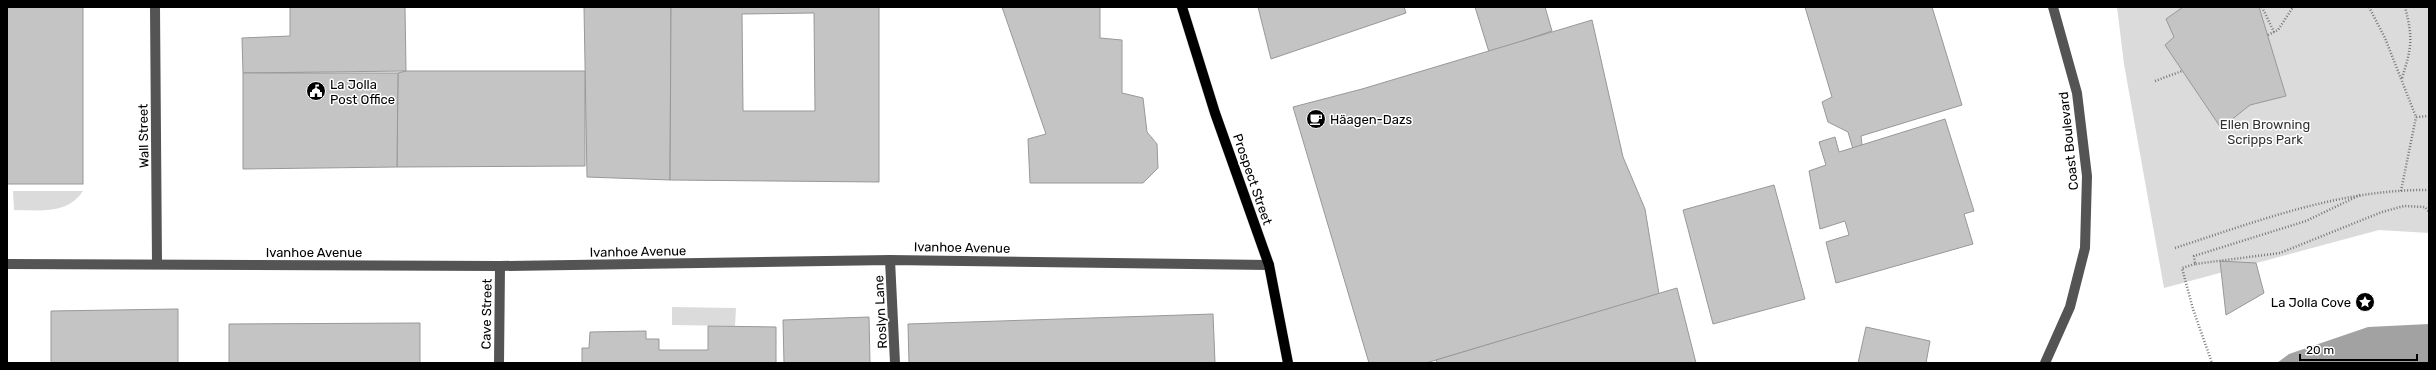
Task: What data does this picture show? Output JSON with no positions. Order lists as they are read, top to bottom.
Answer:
{
  "streets": {
    "main road": ["Prospect Street"],
    "street": [
      "Wall Street",
      "Coast Boulevard",
      "Ivanhoe Avenue",
      "Roslyn Lane",
      "Cave Street"
    ]
  },
  "crossings": [
    ["Wall Street", "Ivanhoe Avenue"],
    ["Prospect Street", "Ivanhoe Avenue"],
    ["Ivanhoe Avenue", "Roslyn Lane"],
    ["Ivanhoe Avenue", "Cave Street"]
  ],
  "parks": ["Ellen Browning Scripps Park"],
  "places": {
    "public building": ["La Jolla Post Office"],
    "cafe": ["Häagen-Dazs"],
    "place": ["La Jolla Cove"]
  },
  "scale_bar": "20 m"
}
